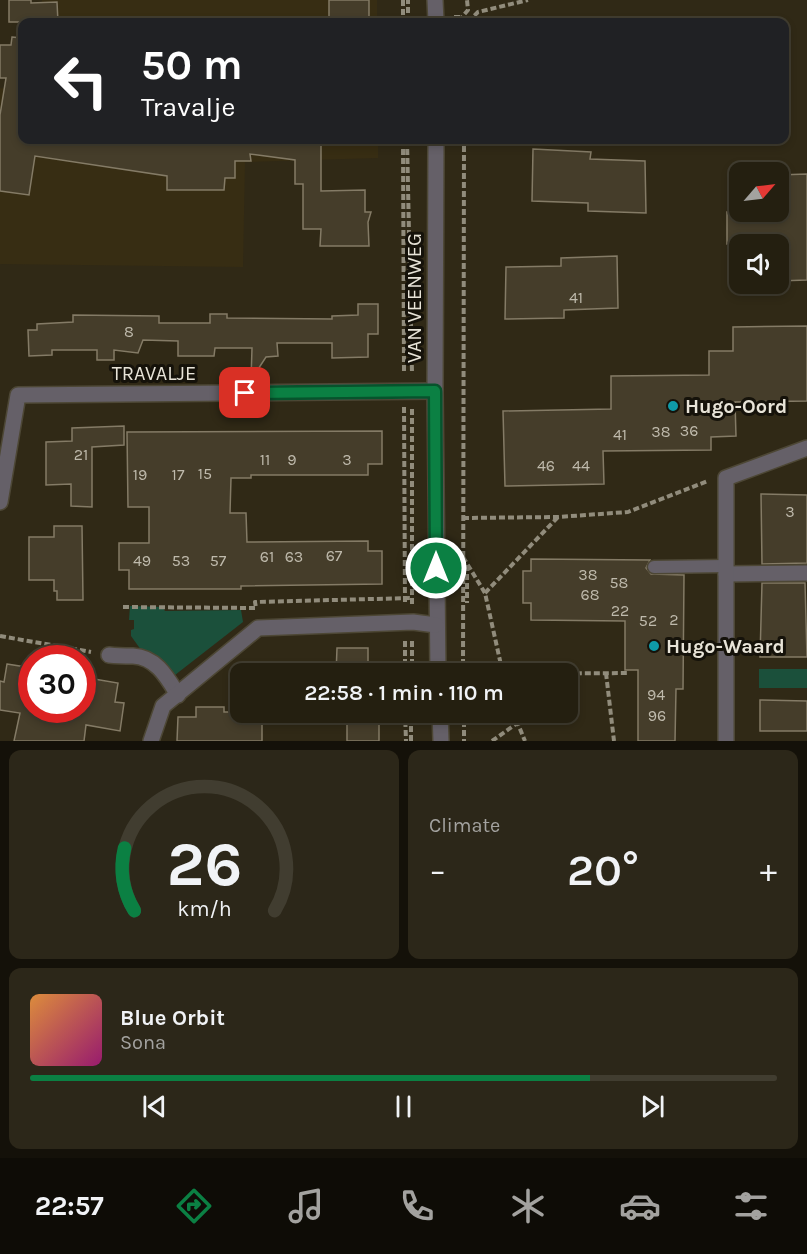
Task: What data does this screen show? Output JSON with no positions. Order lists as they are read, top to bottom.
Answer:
{
  "streets": {
    "street": ["VAN VEENWEG", "TRAVALJE"]
  },
  "crossings": [
    ["VAN VEENWEG", "TRAVALJE"]
  ],
  "places": ["Hugo-Oord", "Hugo-Waard"],
  "house_numbers": [
    "41",
    "8",
    "36",
    "38",
    "41",
    "21",
    "11",
    "9",
    "3",
    "46",
    "44",
    "15",
    "19",
    "17",
    "3",
    "67",
    "61",
    "63",
    "49",
    "53",
    "57",
    "38",
    "58",
    "68",
    "22",
    "2",
    "52",
    "94",
    "96"
  ],
  "north": "top right",
  "page": {
    "turn": ["50 m", "Travalje"],
    "limit": "30",
    "trip": "22:58 · 1 min · 110 m",
    "tile": "Climate",
    "heat": ["−", "20°", "+"],
    "song": ["Blue Orbit", "Sona"],
    "tabs": "22:57",
    "gauge": ["26", "km/h"]
  }
}
